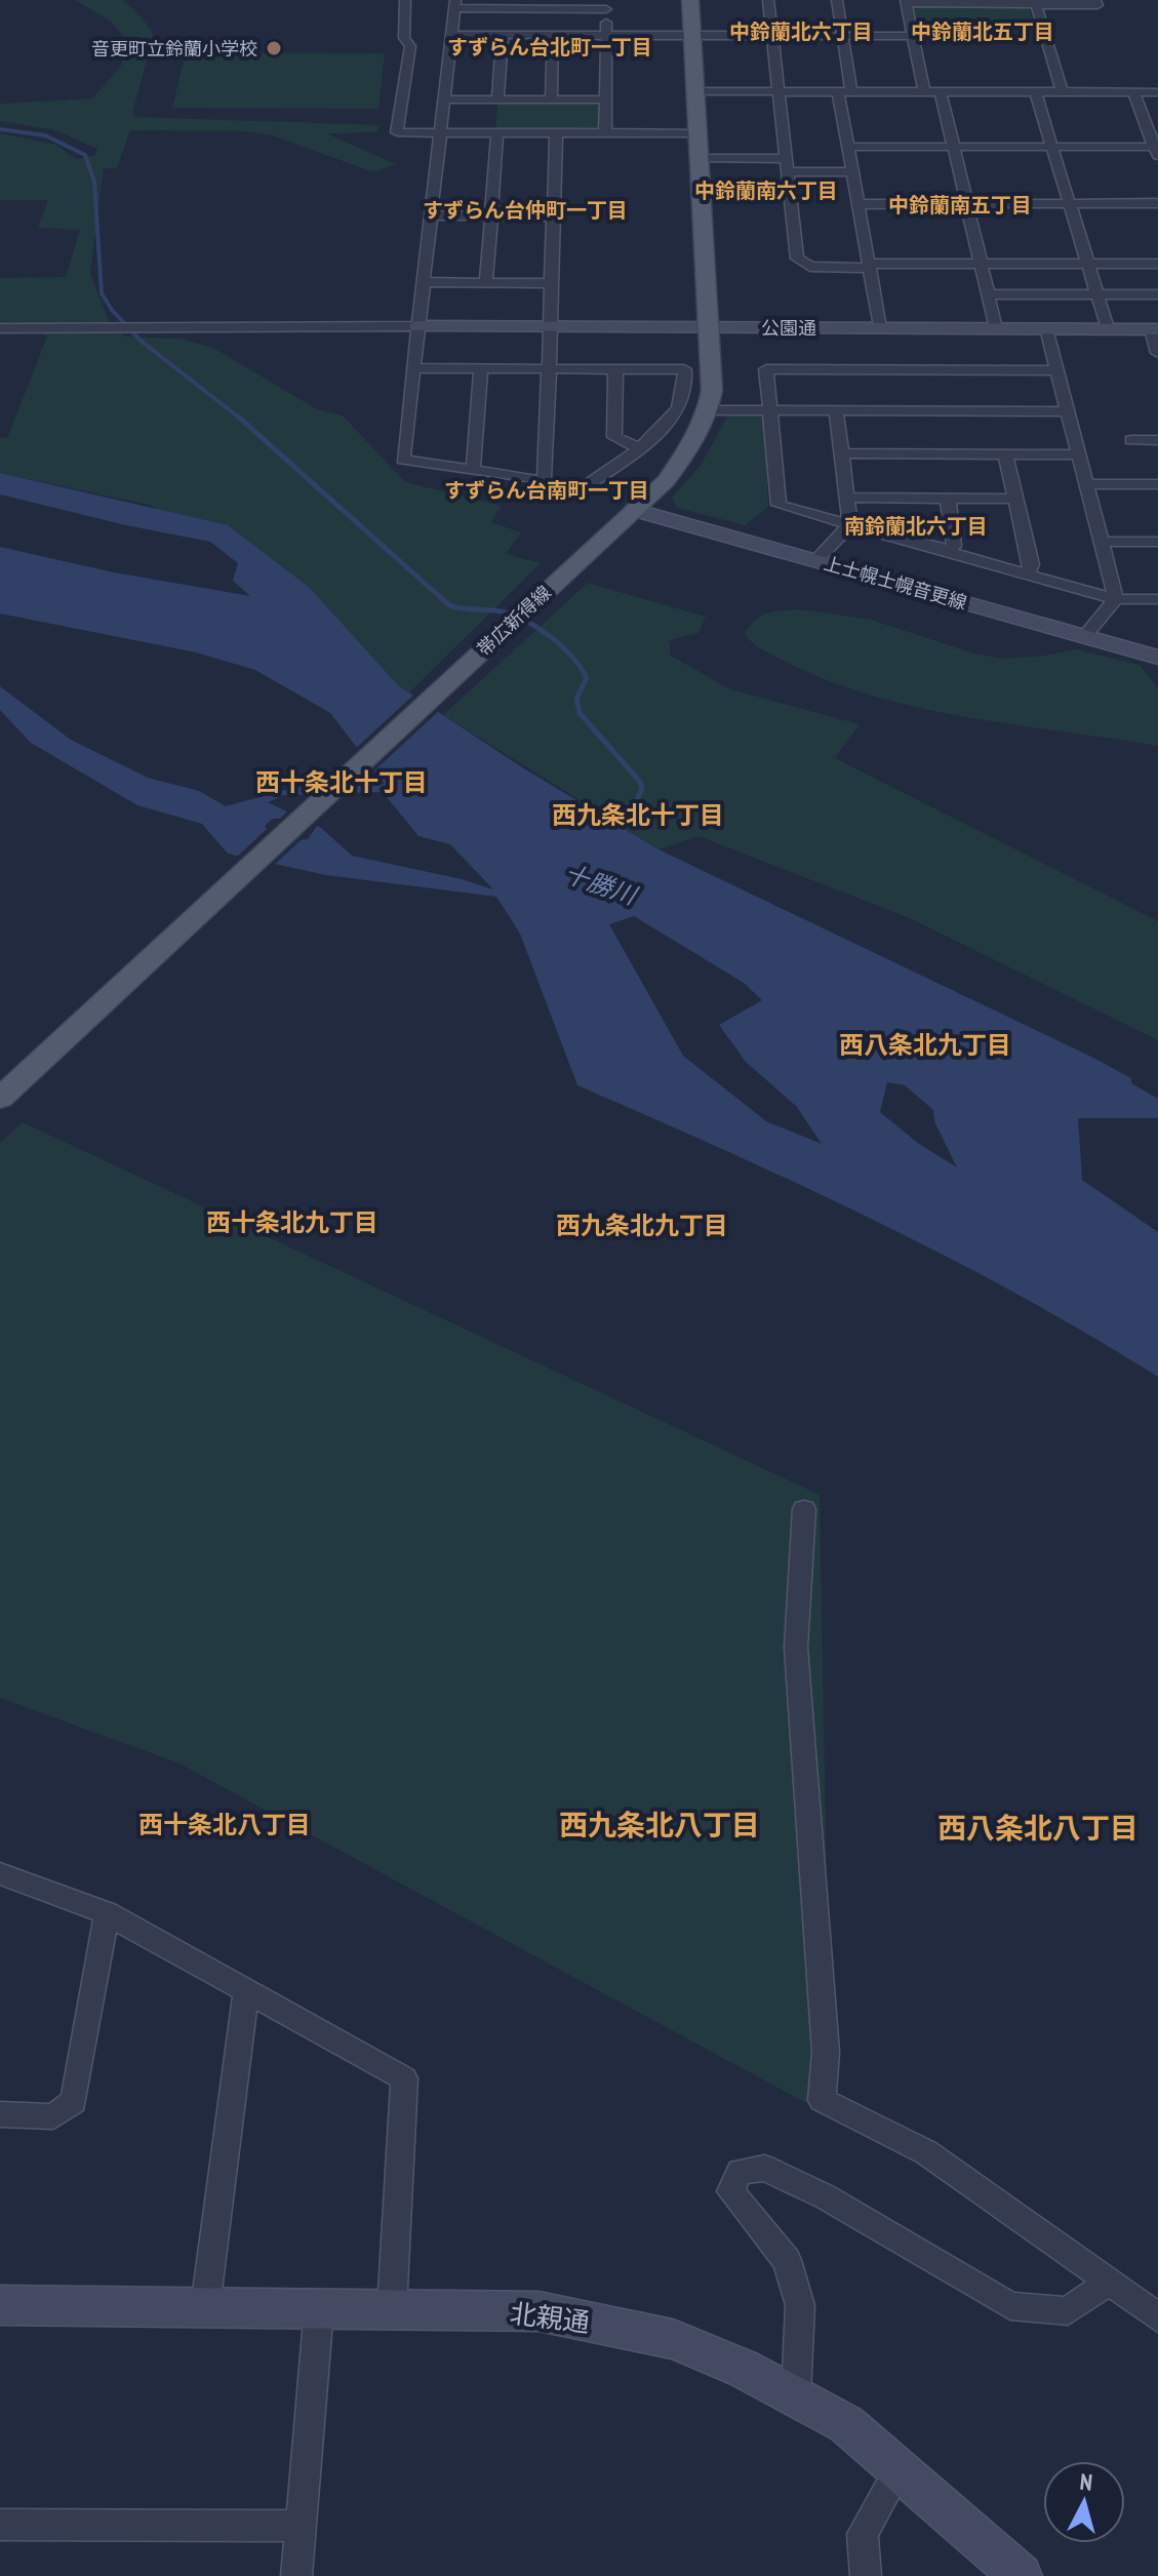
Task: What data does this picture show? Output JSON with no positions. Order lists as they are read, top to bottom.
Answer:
{
  "streets": {
    "main road": ["帯広新得線"],
    "street": ["公園通", "上士幌士幌音更線", "北親通"]
  },
  "crossings": [
    ["公園通", "帯広新得線"],
    ["上士幌士幌音更線", "帯広新得線"]
  ],
  "districts": [
    "中鈴蘭北六丁目",
    "中鈴蘭北五丁目",
    "すずらん台北町一丁目",
    "中鈴蘭南六丁目",
    "中鈴蘭南五丁目",
    "すずらん台仲町一丁目",
    "すずらん台南町一丁目",
    "南鈴蘭北六丁目",
    "西十条北十丁目",
    "西九条北十丁目",
    "西八条北九丁目",
    "西十条北九丁目",
    "西九条北九丁目",
    "西十条北八丁目",
    "西九条北八丁目",
    "西八条北八丁目"
  ],
  "water": ["十勝川"],
  "places": ["音更町立鈴蘭小学校"],
  "north": "top"
}
